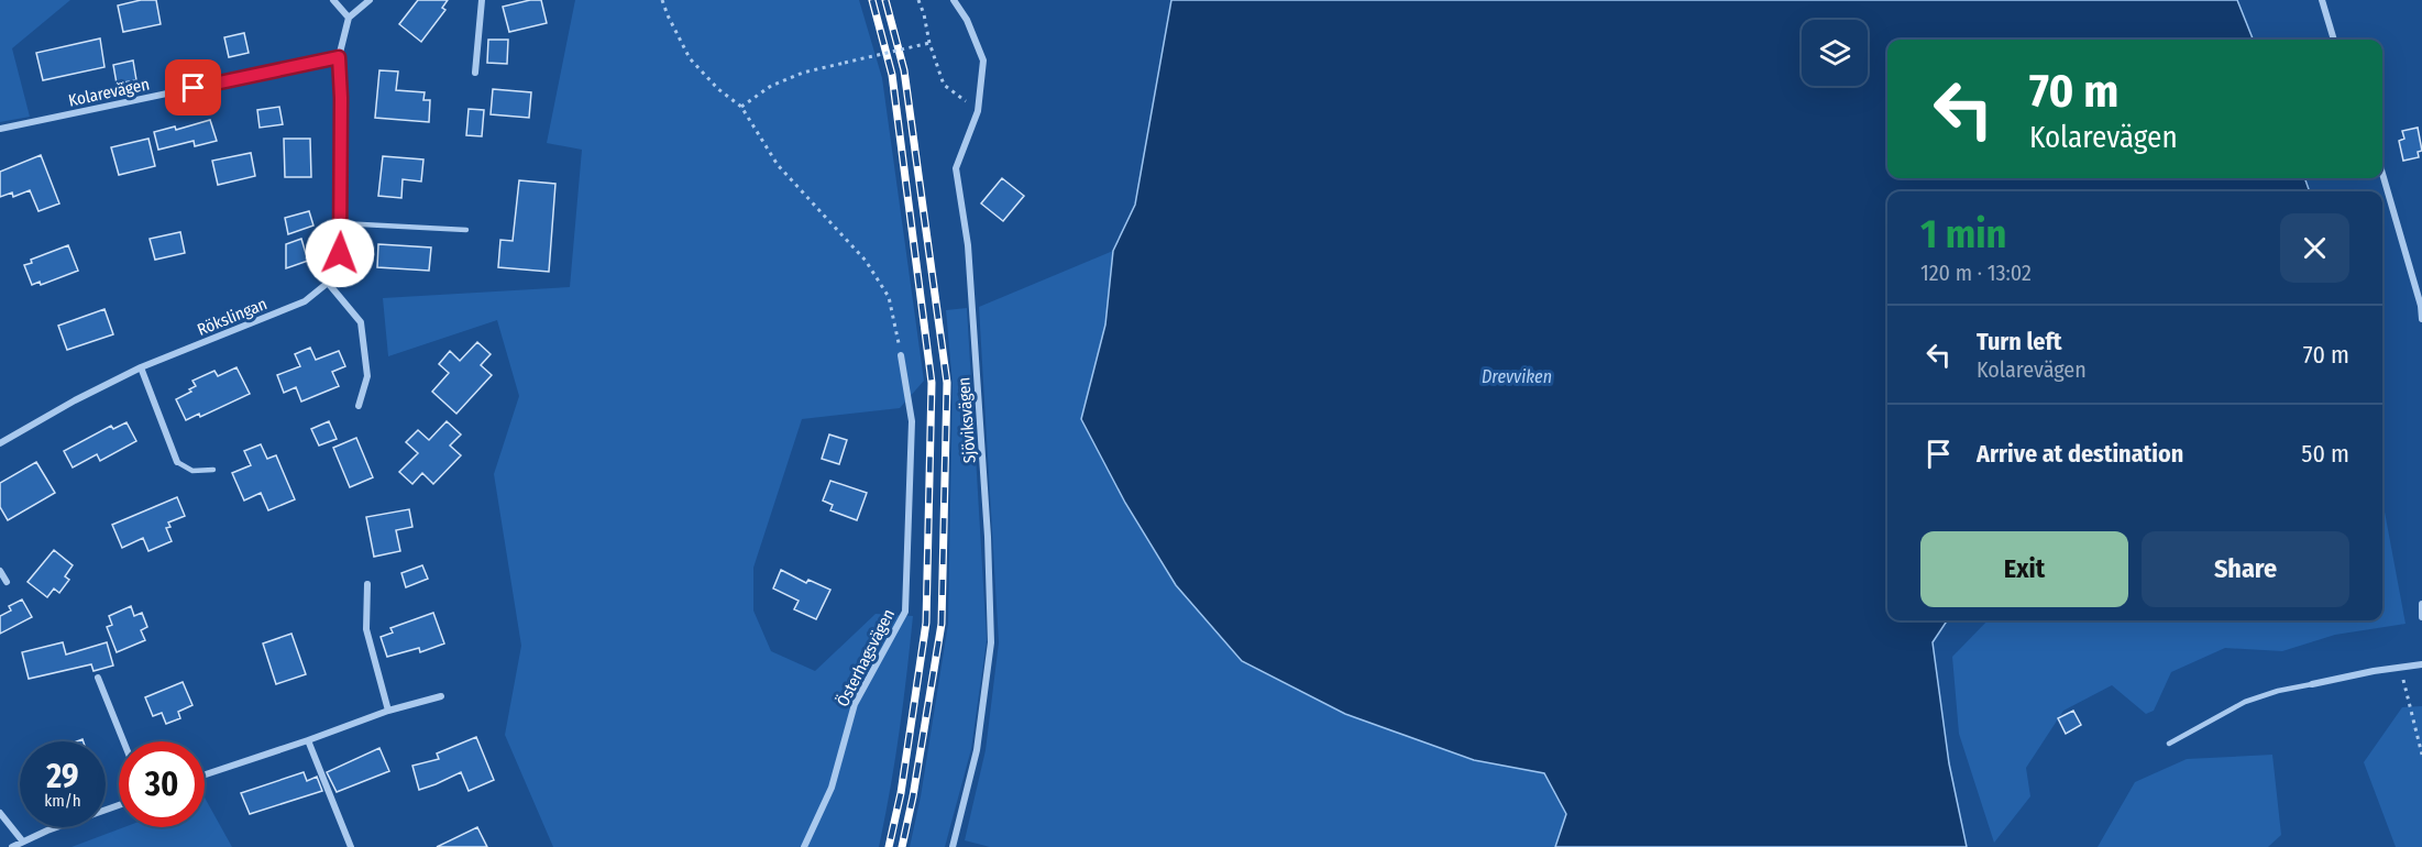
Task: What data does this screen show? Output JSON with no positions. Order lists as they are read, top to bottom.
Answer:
{
  "streets": {
    "street": [
      "Kolarevägen",
      "Rökslingan",
      "Sjöviksvägen",
      "Österhagsvägen"
    ]
  },
  "water": ["Drevviken"],
  "page": {
    "turn": ["70 m", "Kolarevägen"],
    "heading": ["1 min", "120 m · 13:02"],
    "list": [
      {
        "name": "Turn left",
        "note": "Kolarevägen",
        "value": "70 m"
      },
      {
        "name": "Arrive at destination",
        "value": "50 m"
      }
    ],
    "buttons": ["Exit", "Share"],
    "speed": "29 km/h",
    "limit": "30"
  }
}
